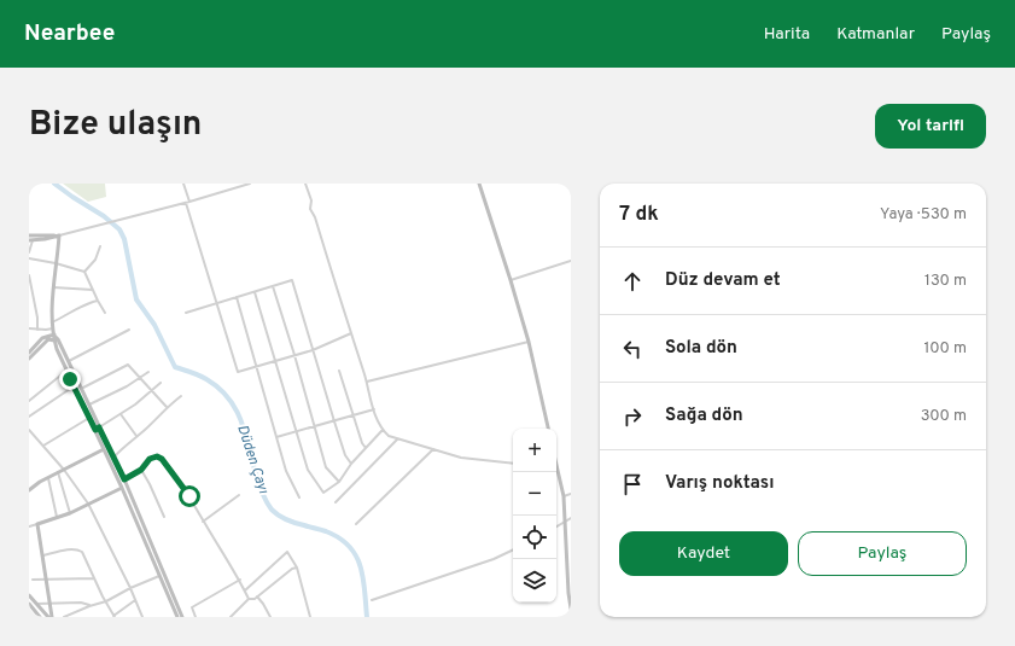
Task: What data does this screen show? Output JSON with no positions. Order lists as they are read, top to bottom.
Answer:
{
  "water": ["Düden Çayı"],
  "page": {
    "header": "Nearbee",
    "nav": ["Harita", "Katmanlar", "Paylaş"],
    "title": "Bize ulaşın",
    "buttons": [
      "Yol tarifi",
      ["Kaydet", "Paylaş"]
    ],
    "heading": ["7 dk", "Yaya · 530 m"],
    "list": [
      ["Düz devam et", "130 m"],
      ["Sola dön", "100 m"],
      ["Sağa dön", "300 m"],
      "Varış noktası"
    ],
    "map_buttons": ["+", "−"]
  }
}
